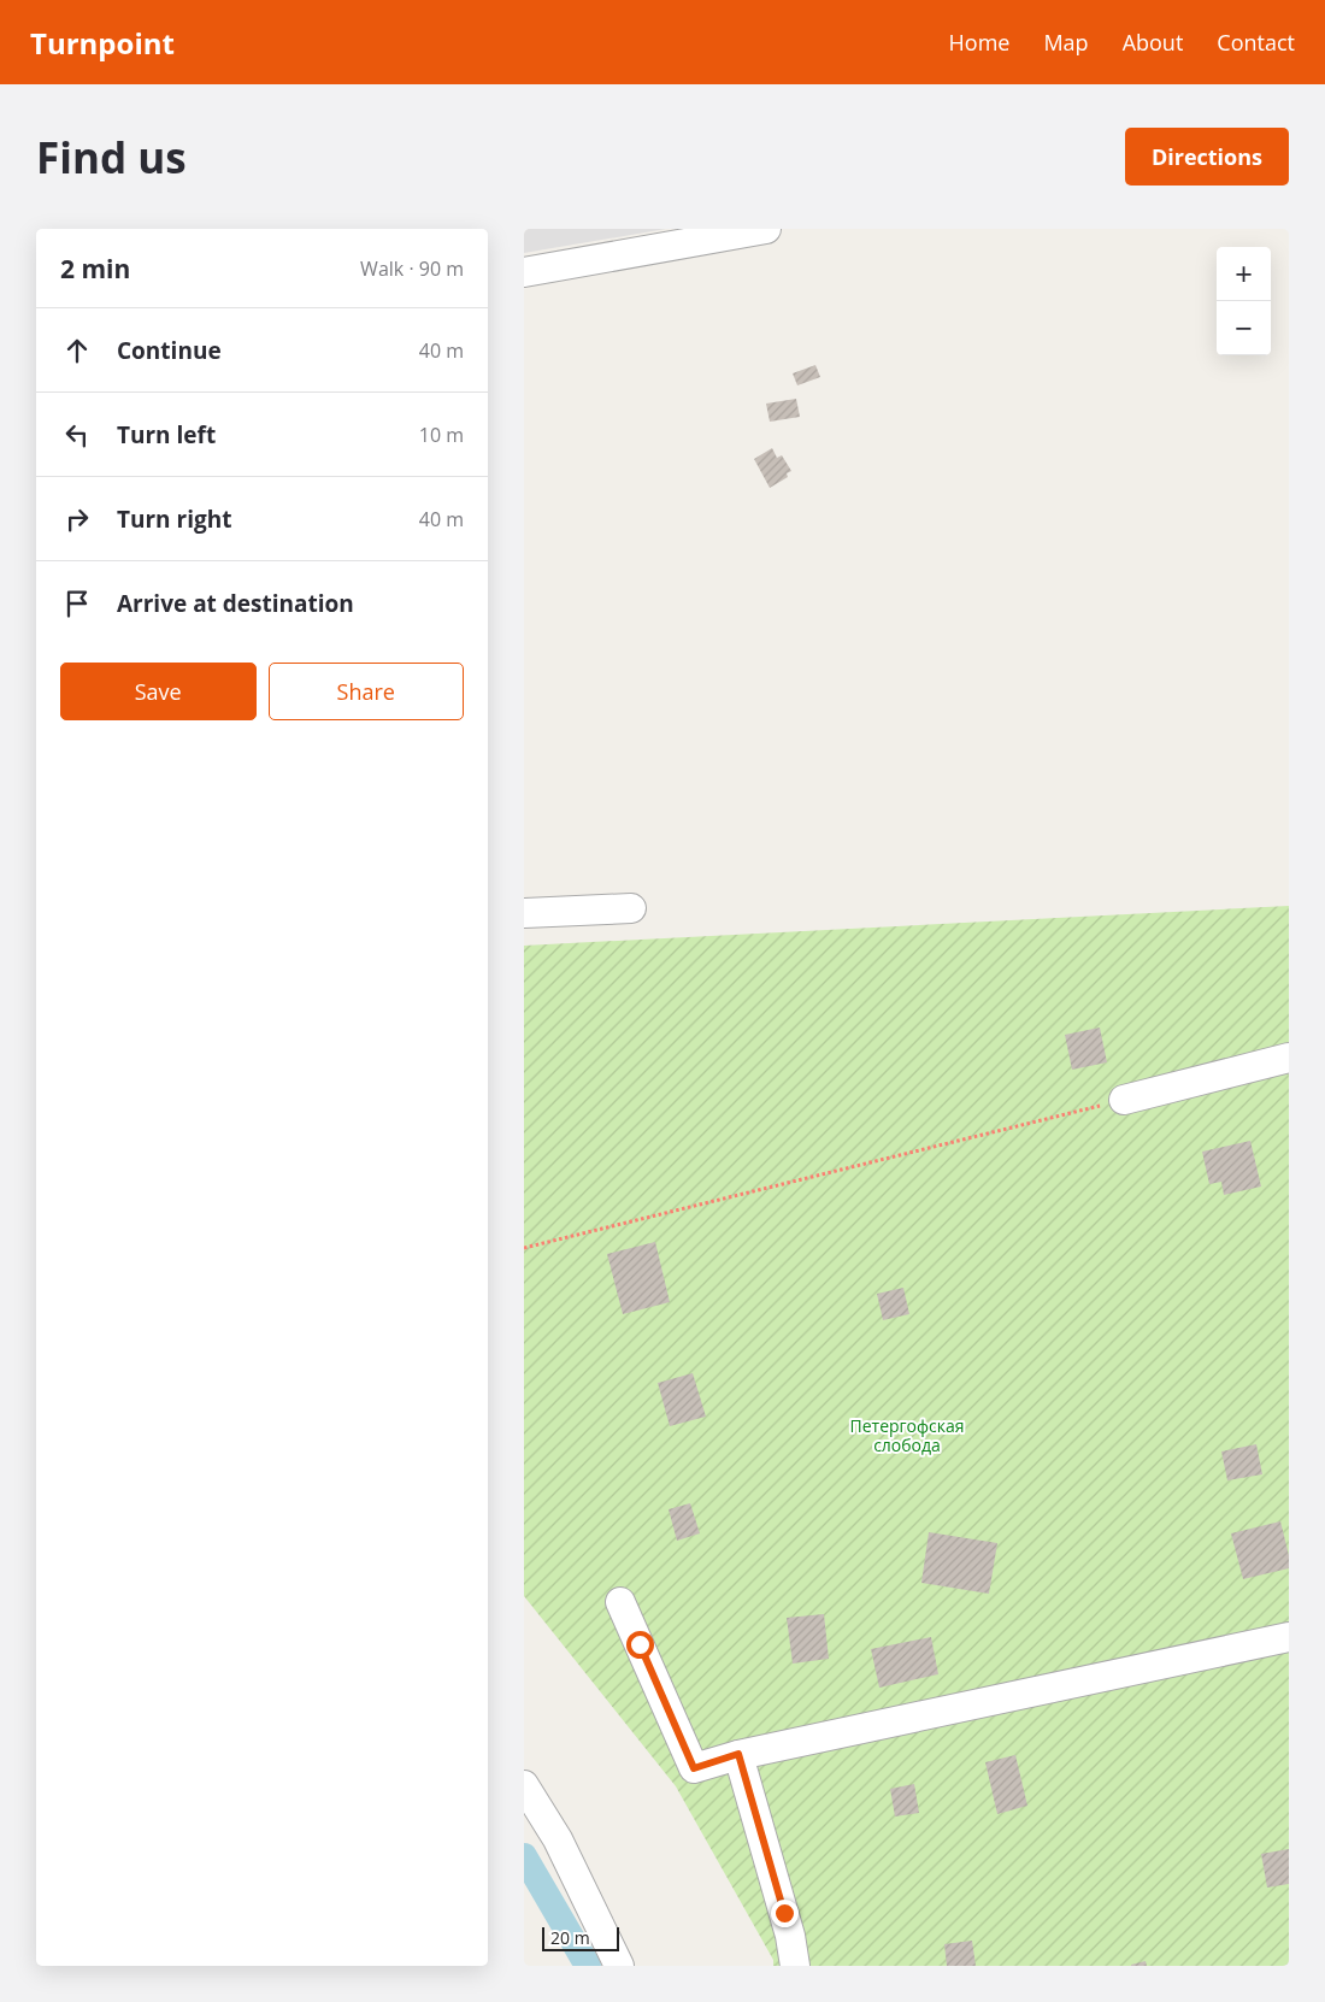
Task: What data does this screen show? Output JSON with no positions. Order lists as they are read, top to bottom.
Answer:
{
  "parks": ["Петергофская слобода"],
  "scale_bar": "20 m",
  "page": {
    "header": "Turnpoint",
    "nav": [
      "Home",
      "Map",
      "About",
      "Contact"
    ],
    "buttons": [
      "Directions",
      ["Save", "Share"]
    ],
    "title": "Find us",
    "heading": ["2 min", "Walk · 90 m"],
    "map_buttons": ["+", "−"],
    "list": [
      ["Continue", "40 m"],
      ["Turn left", "10 m"],
      ["Turn right", "40 m"],
      "Arrive at destination"
    ],
    "scale": "20 m"
  }
}
